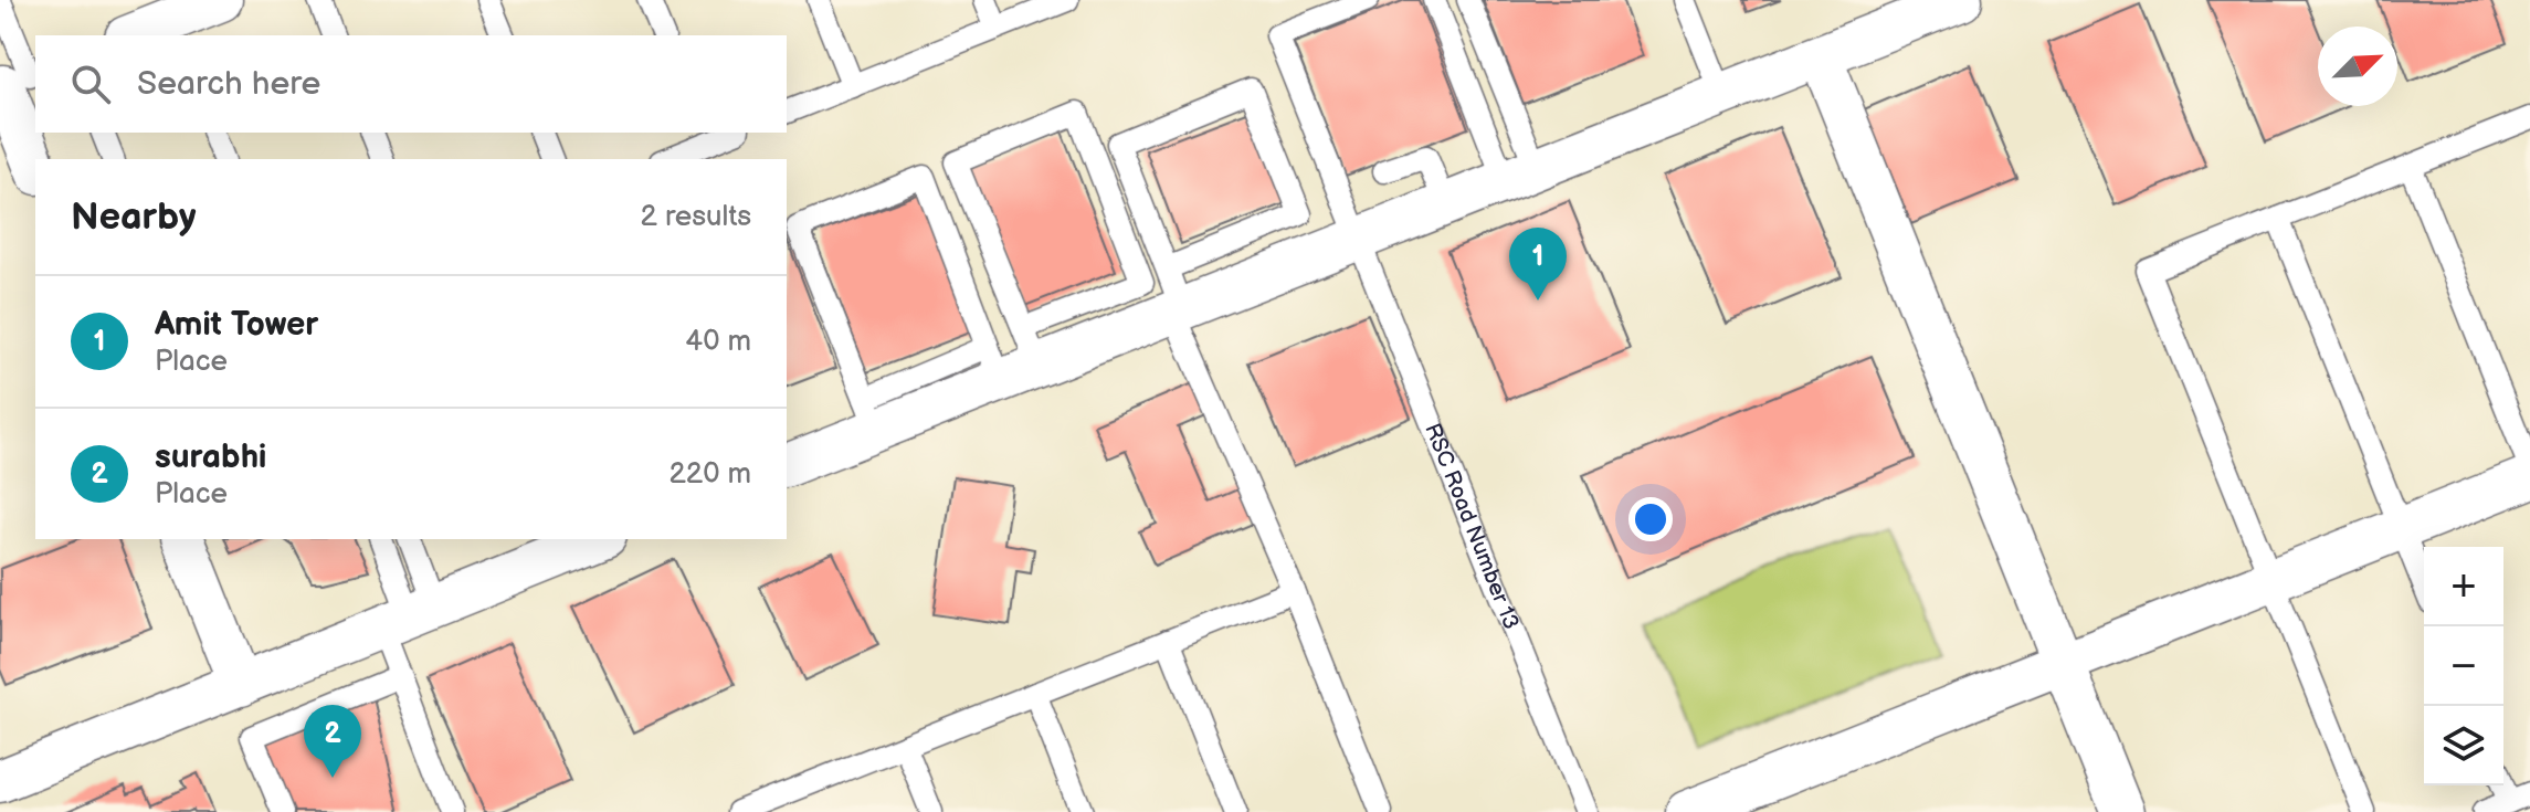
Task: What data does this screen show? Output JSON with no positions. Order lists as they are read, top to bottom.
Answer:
{
  "streets": {
    "lane": ["RSC Road Number 13"]
  },
  "north": "top right",
  "page": {
    "search": "Search here",
    "heading": ["Nearby", "2 results"],
    "pins": ["1", "2"],
    "list": [
      {
        "mark": "1",
        "name": "Amit Tower",
        "note": "Place",
        "value": "40 m"
      },
      {
        "mark": "2",
        "name": "surabhi",
        "note": "Place",
        "value": "220 m"
      }
    ],
    "map_buttons": ["+", "−"]
  }
}
